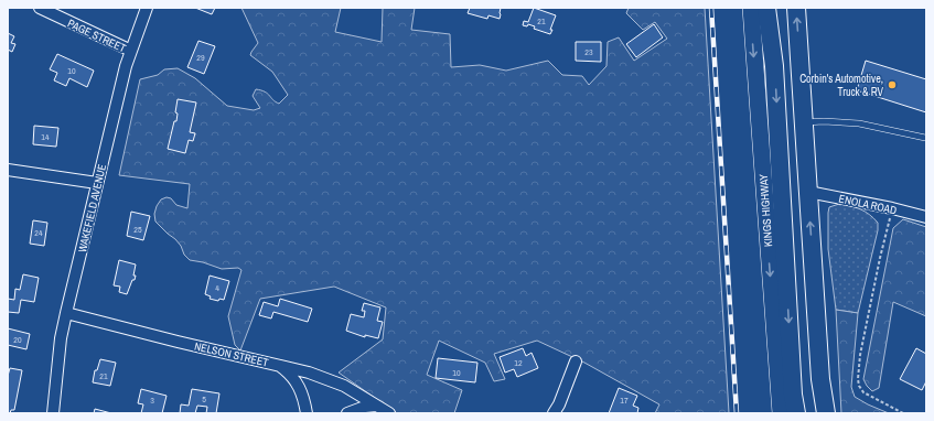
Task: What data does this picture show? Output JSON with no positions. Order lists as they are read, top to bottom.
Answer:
{
  "streets": {
    "main road": ["KINGS HIGHWAY"],
    "street": [
      "PAGE STREET",
      "ENOLA ROAD",
      "WAKEFIELD AVENUE",
      "NELSON STREET"
    ]
  },
  "crossings": [
    ["PAGE STREET", "WAKEFIELD AVENUE"],
    ["WAKEFIELD AVENUE", "NELSON STREET"]
  ],
  "one_way": ["KINGS HIGHWAY"],
  "places": ["Corbin's Automotive, Truck & RV"],
  "house_numbers": [
    "21",
    "23",
    "29",
    "10",
    "14",
    "25",
    "24",
    "4",
    "20",
    "12",
    "10",
    "21",
    "5",
    "3",
    "17"
  ]
}
